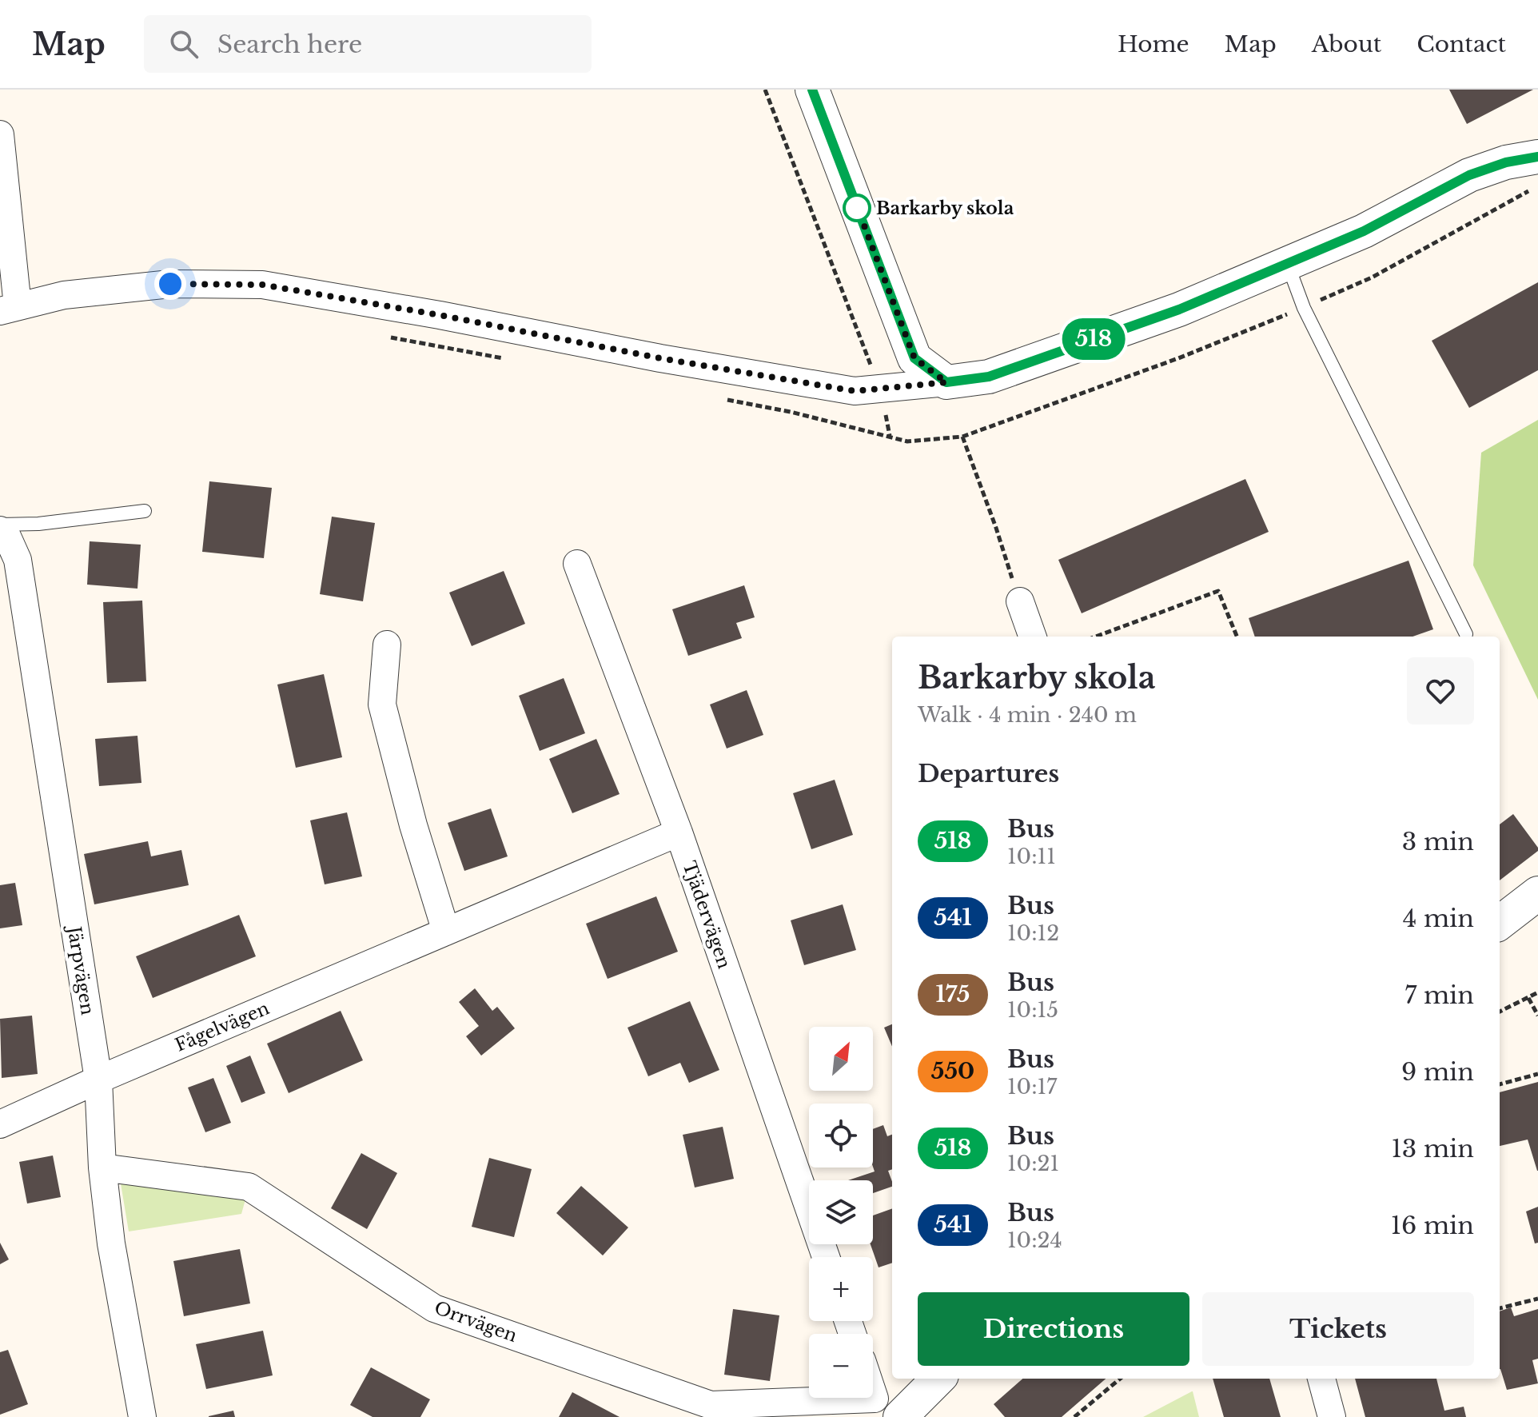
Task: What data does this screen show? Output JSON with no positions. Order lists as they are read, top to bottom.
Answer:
{
  "streets": {
    "street": [
      "Tjädervägen",
      "Järpvägen",
      "Fågelvägen",
      "Orrvägen"
    ]
  },
  "crossings": [
    ["Tjädervägen", "Fågelvägen"],
    ["Järpvägen", "Fågelvägen"],
    ["Järpvägen", "Orrvägen"]
  ],
  "places": ["Barkarby skola"],
  "lines": ["bus line 518"],
  "north": "top right",
  "page": {
    "header": "Map",
    "search": "Search here",
    "nav": [
      "Home",
      "Map",
      "About",
      "Contact"
    ],
    "on_map": "518",
    "heading": [
      ["Barkarby skola", "Walk · 4 min · 240 m"],
      "Departures"
    ],
    "list": [
      {
        "mark": "518",
        "name": "Bus",
        "note": "10:11",
        "value": "3 min"
      },
      {
        "mark": "541",
        "name": "Bus",
        "note": "10:12",
        "value": "4 min"
      },
      {
        "mark": "175",
        "name": "Bus",
        "note": "10:15",
        "value": "7 min"
      },
      {
        "mark": "550",
        "name": "Bus",
        "note": "10:17",
        "value": "9 min"
      },
      {
        "mark": "518",
        "name": "Bus",
        "note": "10:21",
        "value": "13 min"
      },
      {
        "mark": "541",
        "name": "Bus",
        "note": "10:24",
        "value": "16 min"
      }
    ],
    "map_buttons": ["+", "−"],
    "buttons": ["Directions", "Tickets"]
  }
}
